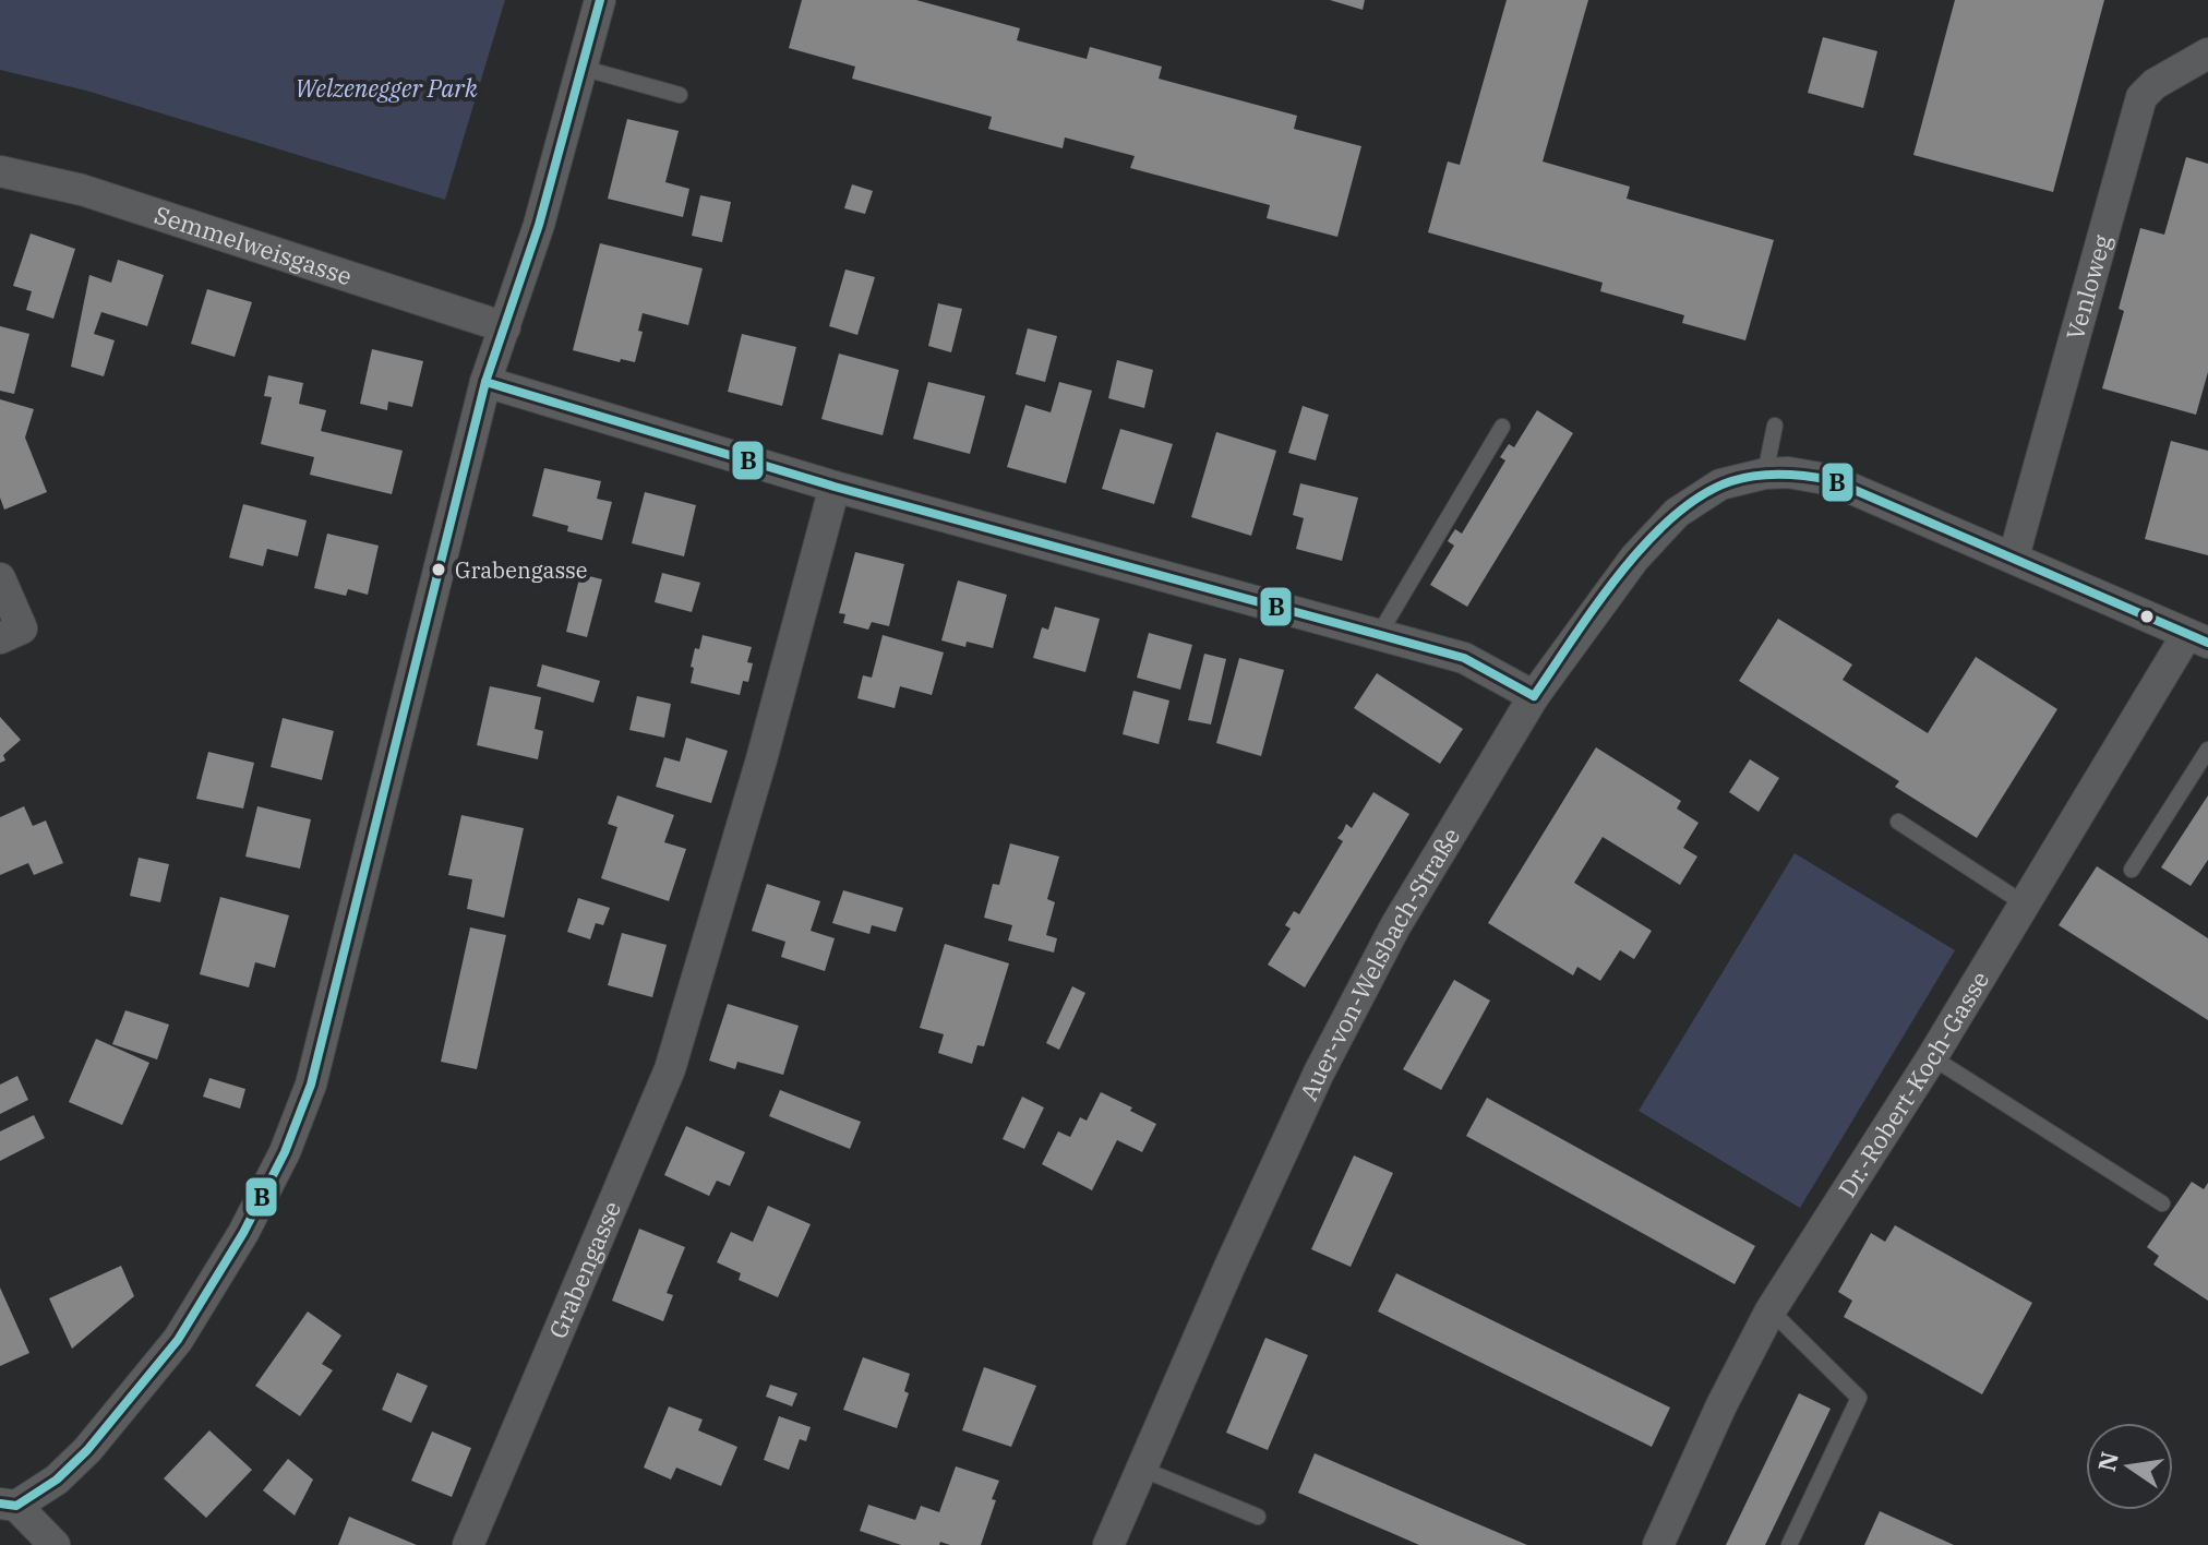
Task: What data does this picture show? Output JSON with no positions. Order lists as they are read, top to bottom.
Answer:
{
  "streets": {
    "street": [
      "Semmelweisgasse",
      "Venloweg",
      "Auer-von-Welsbach-Straße",
      "Dr.-Robert-Koch-Gasse",
      "Grabengasse"
    ]
  },
  "crossings": [
    ["Venloweg", "Auer-von-Welsbach-Straße"],
    ["Auer-von-Welsbach-Straße", "Dr.-Robert-Koch-Gasse"]
  ],
  "parks": ["Welzenegger Park"],
  "places": ["Grabengasse"],
  "lines": ["transit line B"],
  "north": "left"
}
